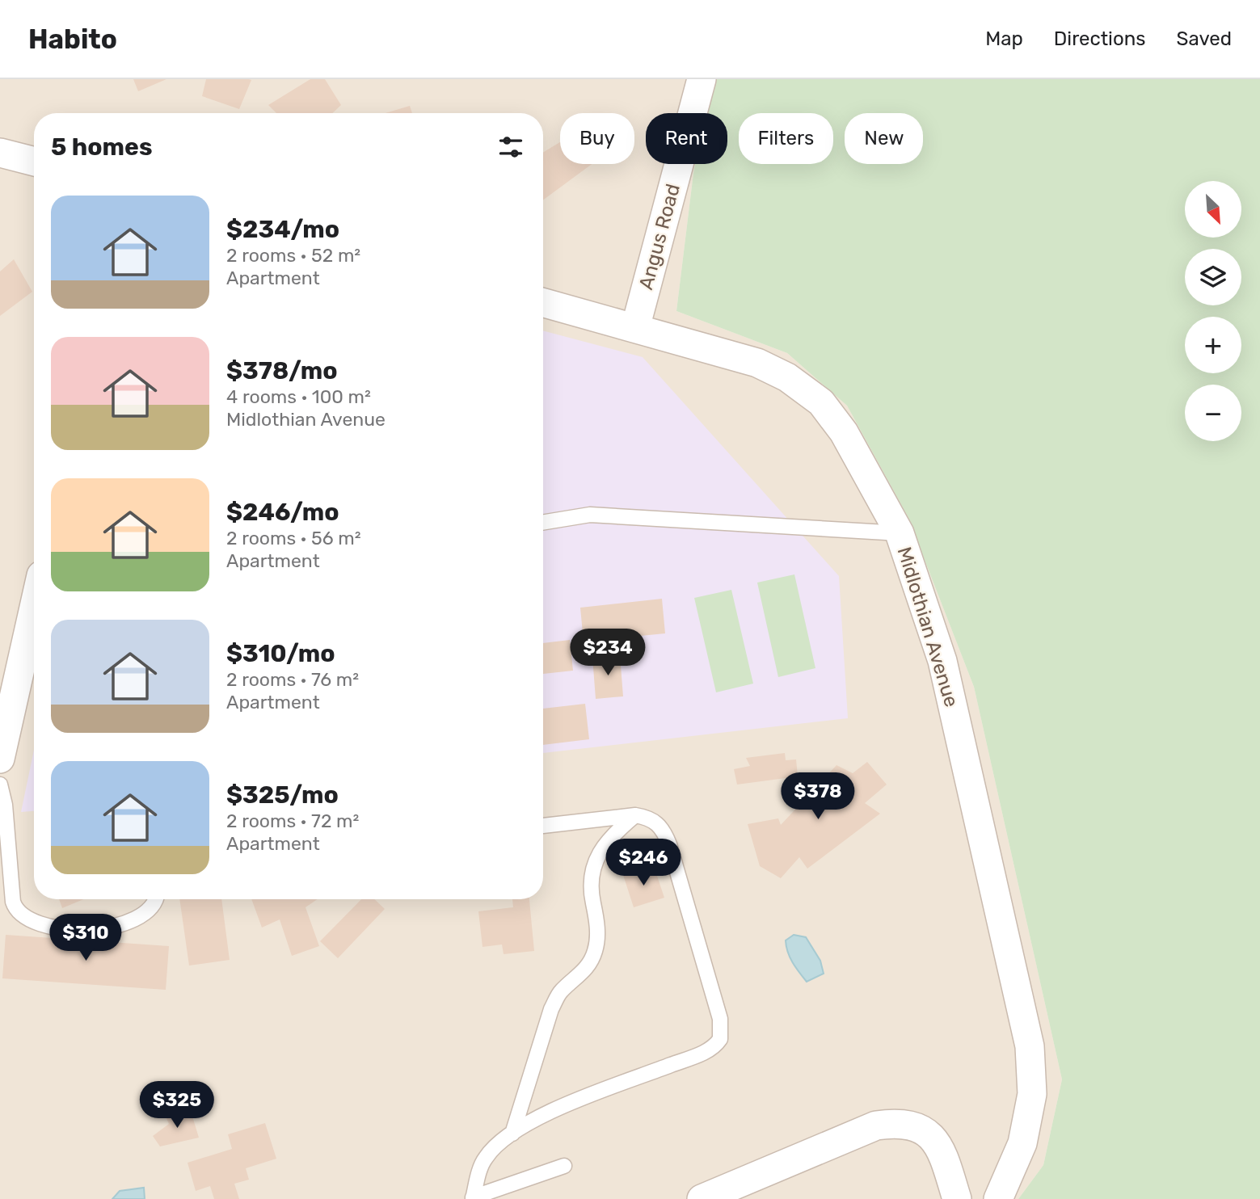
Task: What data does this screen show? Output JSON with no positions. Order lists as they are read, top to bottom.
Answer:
{
  "streets": {
    "street": ["Angus Road", "Midlothian Avenue"]
  },
  "crossings": [
    ["Angus Road", "Midlothian Avenue"]
  ],
  "north": "bottom right",
  "page": {
    "header": "Habito",
    "nav": ["Map", "Directions", "Saved"],
    "chip": [
      "Buy",
      "Rent",
      "Filters",
      "New"
    ],
    "heading": "5 homes",
    "map_buttons": ["+", "−"],
    "list": [
      {
        "name": "$234/mo",
        "note": "2 rooms · 52 m² · Apartment"
      },
      {
        "name": "$378/mo",
        "note": "4 rooms · 100 m² · Midlothian Avenue"
      },
      {
        "name": "$246/mo",
        "note": "2 rooms · 56 m² · Apartment"
      },
      {
        "name": "$310/mo",
        "note": "2 rooms · 76 m² · Apartment"
      },
      {
        "name": "$325/mo",
        "note": "2 rooms · 72 m² · Apartment"
      }
    ],
    "price": [
      "$234",
      "$378",
      "$246",
      "$310",
      "$325"
    ]
  }
}
